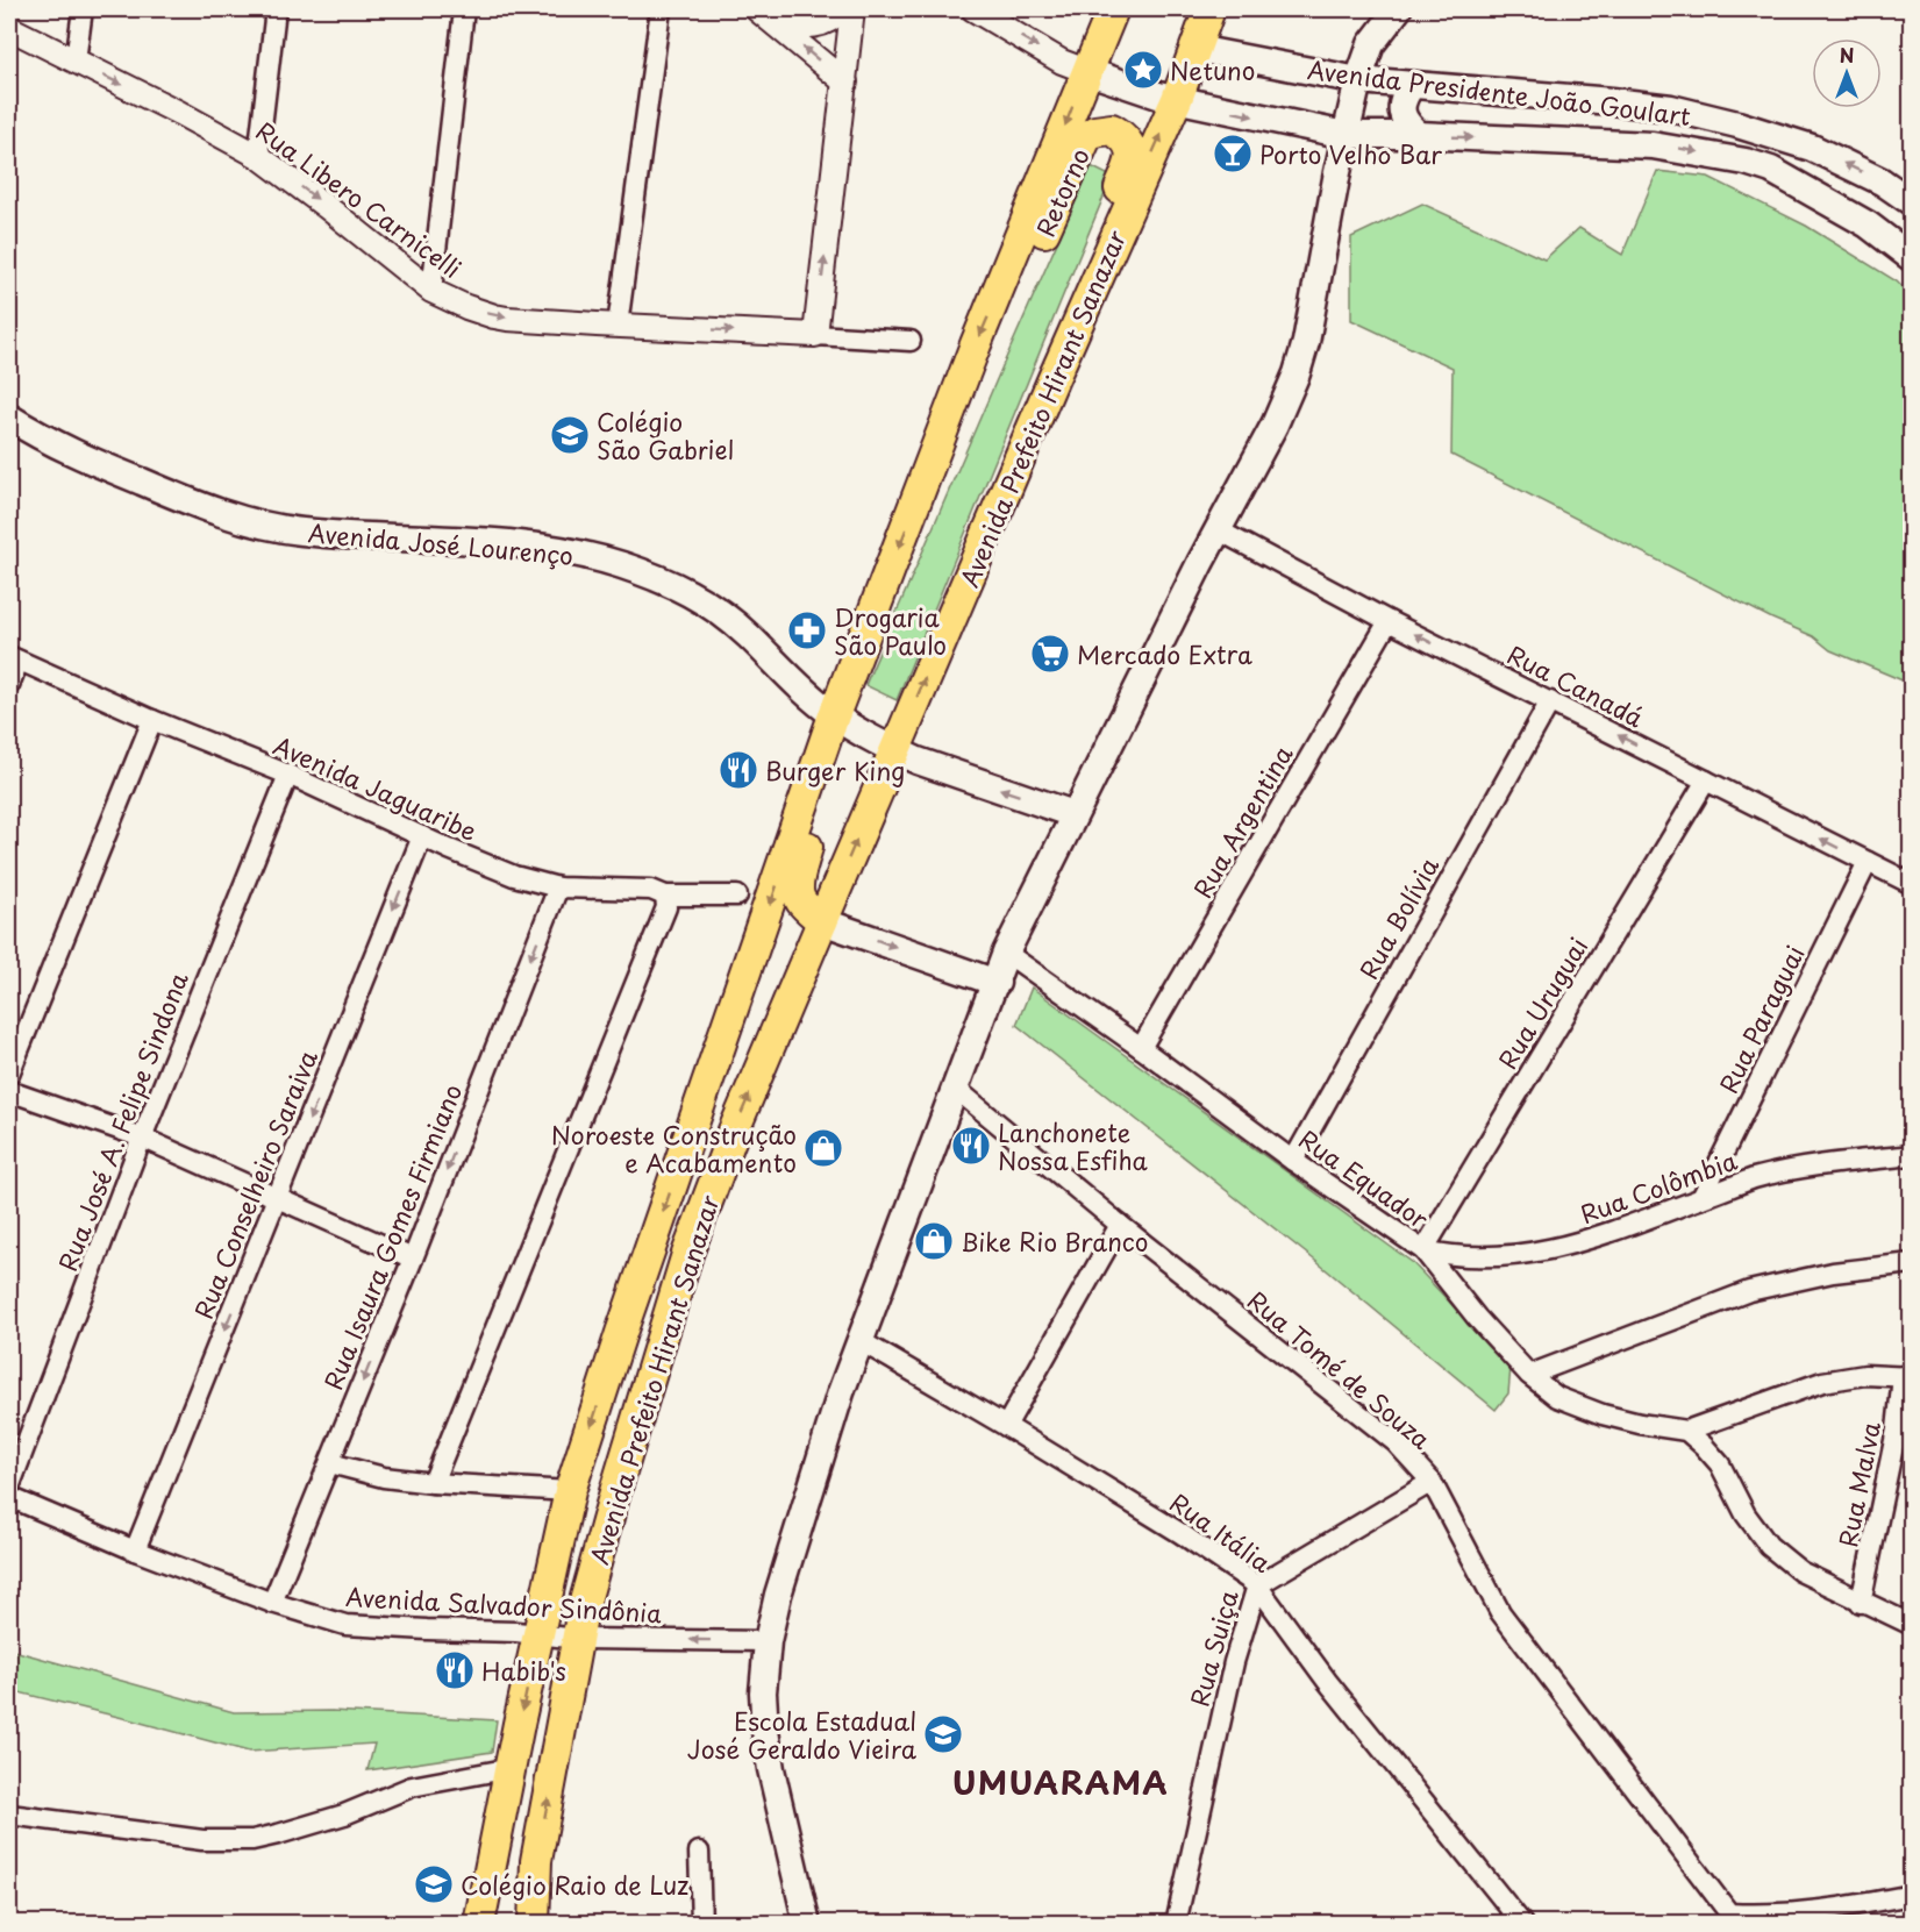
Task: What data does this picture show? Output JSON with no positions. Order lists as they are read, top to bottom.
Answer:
{
  "streets": {
    "main road": [
      "Avenida Presidente João Goulart",
      "Retorno",
      "Avenida Prefeito Hirant Sanazar",
      "Avenida José Lourenço"
    ],
    "street": [
      "Rua Libero Carnicelli",
      "Rua Canadá",
      "Avenida Jaguaribe",
      "Rua Argentina",
      "Rua Bolívia",
      "Rua Uruguai",
      "Rua Paraguai",
      "Rua José A. Felipe Sindona",
      "Rua Equador",
      "Rua Conselheiro Saraiva",
      "Rua Colômbia",
      "Rua Isaura Gomes Firmiano",
      "Rua Tomé de Souza",
      "Rua Malva",
      "Rua Itália",
      "Avenida Salvador Sindônia",
      "Rua Suiça"
    ]
  },
  "crossings": [
    ["Avenida Presidente João Goulart", "Avenida Prefeito Hirant Sanazar"],
    ["Retorno", "Avenida Prefeito Hirant Sanazar"],
    ["Avenida Prefeito Hirant Sanazar", "Avenida José Lourenço"],
    ["Avenida Prefeito Hirant Sanazar", "Avenida Salvador Sindônia"],
    ["Rua Canadá", "Rua Argentina"],
    ["Rua Canadá", "Rua Bolívia"],
    ["Rua Canadá", "Rua Uruguai"],
    ["Rua Canadá", "Rua Paraguai"],
    ["Avenida Jaguaribe", "Rua José A. Felipe Sindona"],
    ["Avenida Jaguaribe", "Rua Conselheiro Saraiva"],
    ["Avenida Jaguaribe", "Rua Isaura Gomes Firmiano"],
    ["Rua Argentina", "Rua Equador"],
    ["Rua Bolívia", "Rua Equador"],
    ["Rua Uruguai", "Rua Equador"],
    ["Rua Uruguai", "Rua Colômbia"],
    ["Rua Paraguai", "Rua Colômbia"],
    ["Rua Equador", "Rua Colômbia"],
    ["Rua Conselheiro Saraiva", "Avenida Salvador Sindônia"],
    ["Rua Isaura Gomes Firmiano", "Avenida Salvador Sindônia"],
    ["Rua Tomé de Souza", "Rua Suiça"],
    ["Rua Itália", "Rua Suiça"]
  ],
  "one_way": ["Rua Libero Carnicelli", "Rua Canadá", "Rua Conselheiro Saraiva"],
  "districts": ["UMUARAMA"],
  "places": {
    "place": ["Netuno"],
    "bar": ["Porto Velho Bar"],
    "school or university": ["Colégio São Gabriel", "Escola Estadual José Geraldo Vieira", "Colégio Raio de Luz"],
    "pharmacy": ["Drogaria São Paulo"],
    "supermarket": ["Mercado Extra"],
    "restaurant": ["Burger King", "Lanchonete Nossa Esfiha", "Habib's"],
    "shop": ["Noroeste Construção e Acabamento", "Bike Rio Branco"]
  },
  "north": "top"
}
